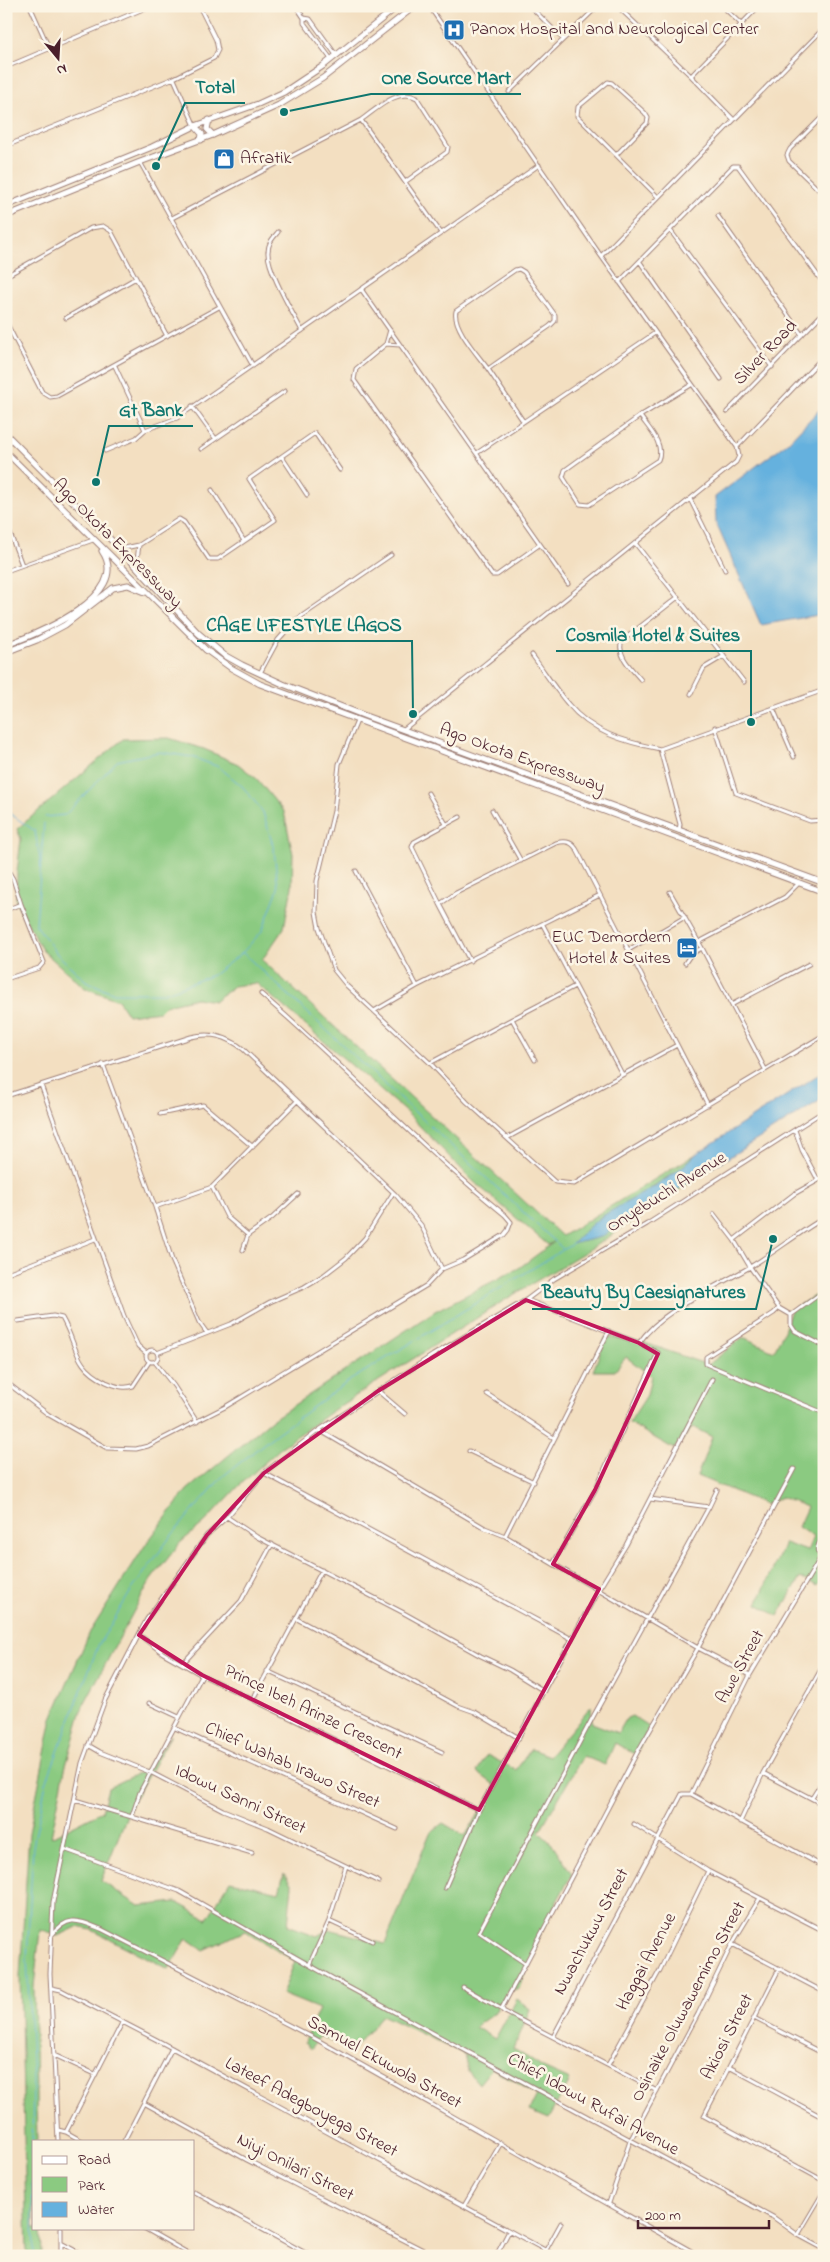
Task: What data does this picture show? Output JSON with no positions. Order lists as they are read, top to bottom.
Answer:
{
  "streets": {
    "main road": ["Ago Okota Expressway"],
    "street": [
      "Silver Road",
      "Onyebuchi Avenue",
      "Awe Street",
      "Prince Ibeh Arinze Crescent",
      "Chief Wahab Irawo Street",
      "Idowu Sanni Street",
      "Nwachukwu Street",
      "Haggai Avenue",
      "Osinaike Oluwawemimo Street",
      "Akiosi Street",
      "Samuel Ekuwola Street",
      "Chief Idowu Rufai Avenue",
      "Lateef Adegboyega Street",
      "Niyi Onilari Street"
    ]
  },
  "crossings": [
    ["Onyebuchi Avenue", "Prince Ibeh Arinze Crescent"],
    ["Onyebuchi Avenue", "Idowu Sanni Street"],
    ["Onyebuchi Avenue", "Samuel Ekuwola Street"],
    ["Onyebuchi Avenue", "Chief Idowu Rufai Avenue"],
    ["Onyebuchi Avenue", "Lateef Adegboyega Street"],
    ["Awe Street", "Nwachukwu Street"],
    ["Osinaike Oluwawemimo Street", "Samuel Ekuwola Street"],
    ["Osinaike Oluwawemimo Street", "Chief Idowu Rufai Avenue"]
  ],
  "places": {
    "hospital": ["Panox Hospital and Neurological Center"],
    "other": [
      "One Source Mart",
      "Total",
      "Gt Bank",
      "CAGE LIFESTYLE LAGOS",
      "Cosmila Hotel & Suites",
      "Beauty By Caesignatures"
    ],
    "shop": ["Afratik"],
    "hotel": ["EUC Demordern Hotel & Suites"]
  },
  "legend": ["Road", "Park", "Water"],
  "scale_bar": "200 m",
  "north": "bottom"
}
